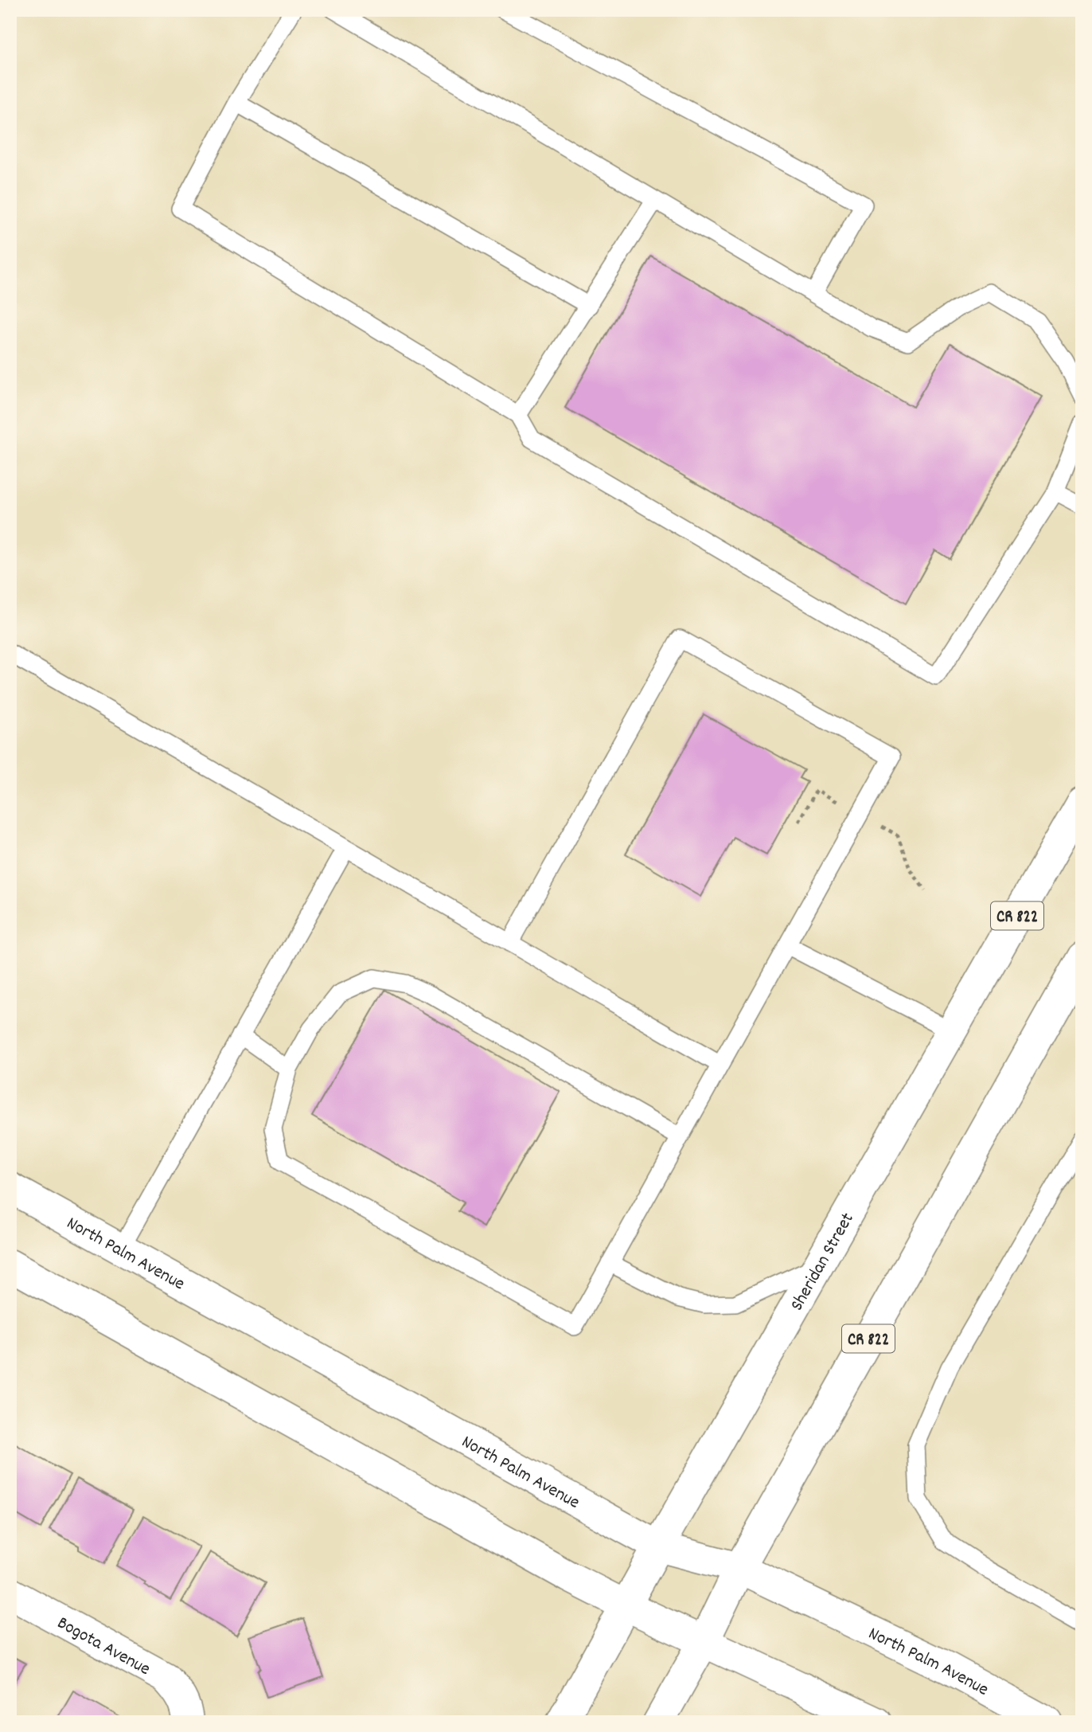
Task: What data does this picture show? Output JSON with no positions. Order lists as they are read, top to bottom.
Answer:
{
  "streets": {
    "main road": [
      "CR 822",
      "North Palm Avenue",
      "Sheridan Street",
      "Bogota Avenue"
    ]
  },
  "crossings": [
    ["CR 822", "North Palm Avenue"],
    ["North Palm Avenue", "Sheridan Street"]
  ]
}
